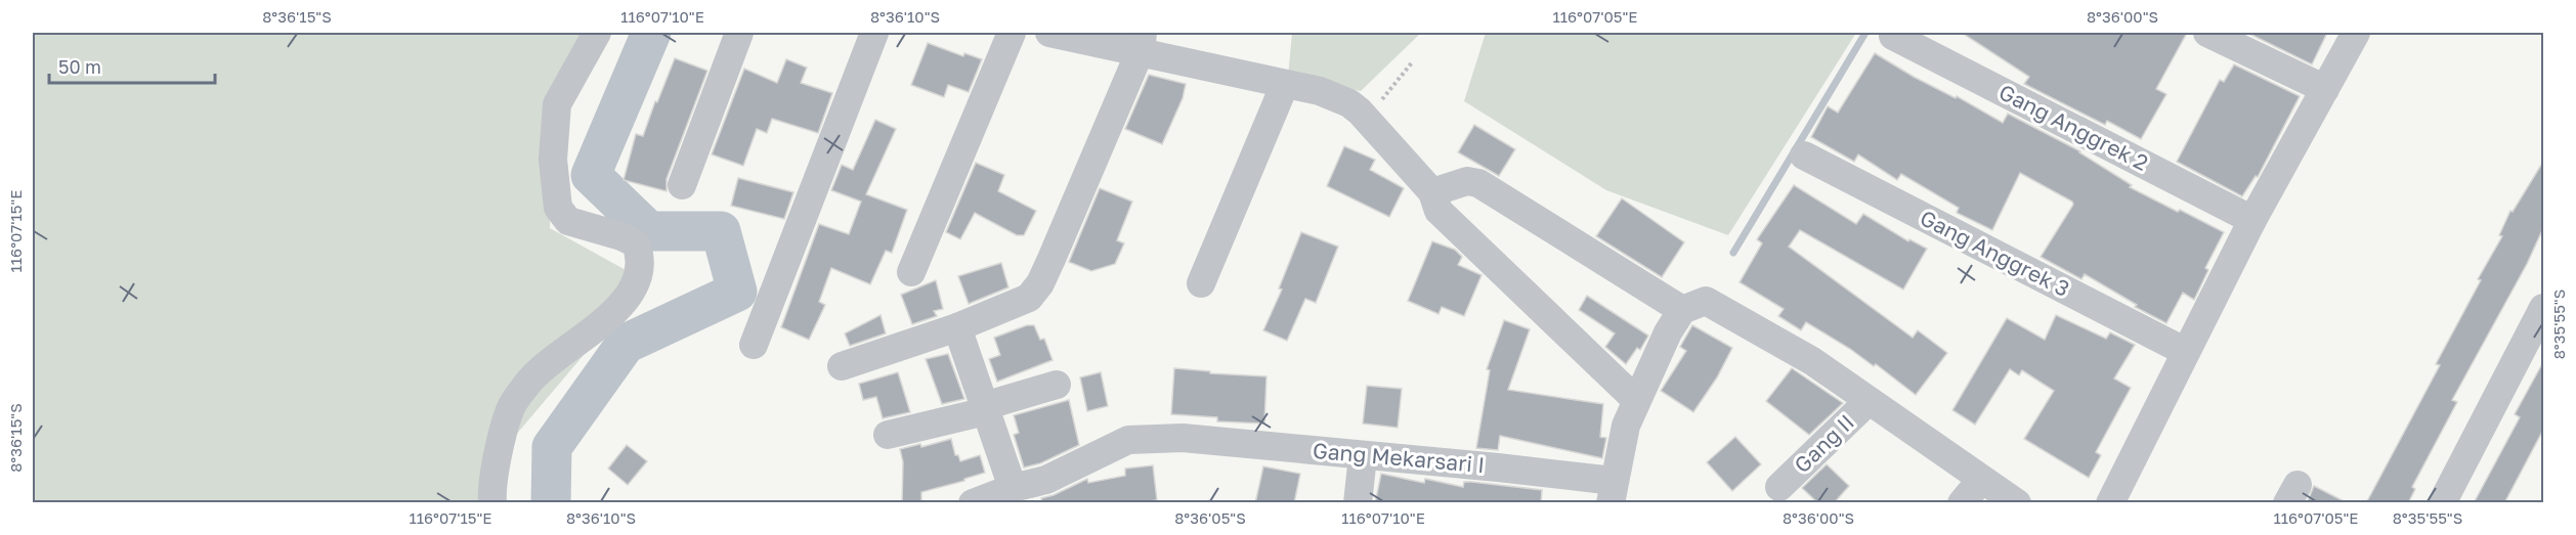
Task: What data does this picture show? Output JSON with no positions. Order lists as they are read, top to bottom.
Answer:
{
  "streets": {
    "street": [
      "Gang Anggrek 2",
      "Gang Anggrek 3",
      "Gang II",
      "Gang Mekarsari I"
    ]
  },
  "scale_bar": "50 m",
  "coordinates": [
    "8°36'15\"S",
    "116°07'10\"E",
    "8°36'10\"S",
    "116°07'05\"E",
    "8°36'00\"S",
    "116°07'15\"E",
    "8°35'55\"S",
    "8°36'05\"S"
  ]
}
